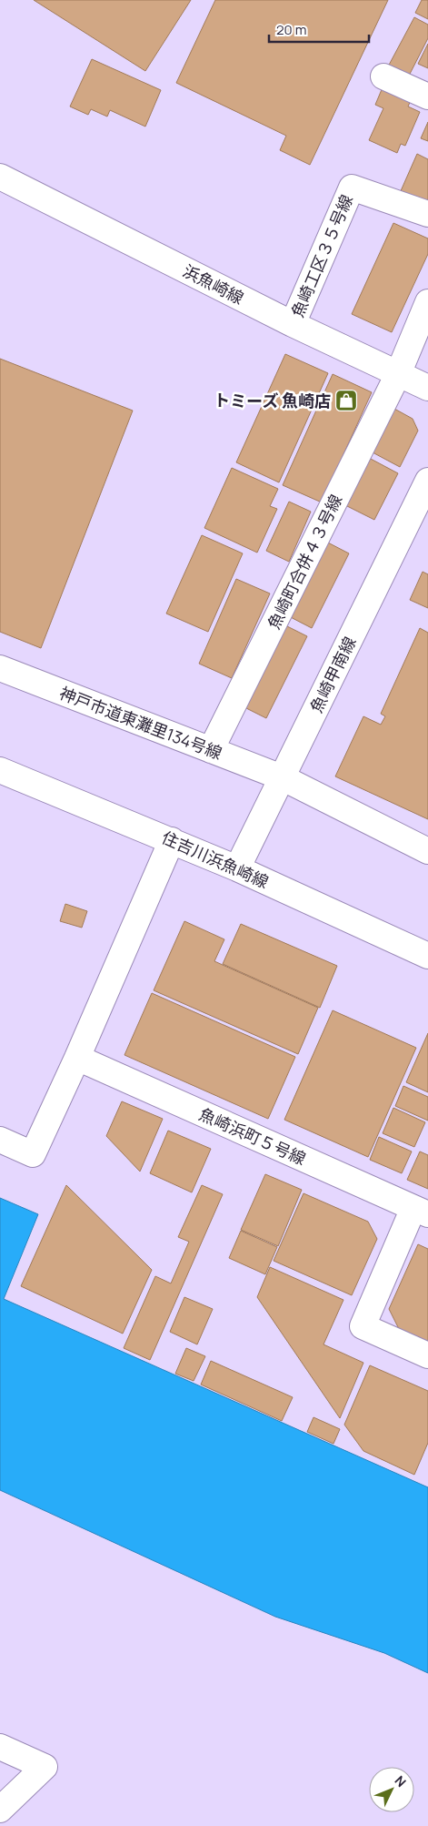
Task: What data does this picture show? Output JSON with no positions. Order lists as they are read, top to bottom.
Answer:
{
  "streets": {
    "street": [
      "魚崎工区３５号線",
      "浜魚崎線",
      "魚崎町合併４３号線",
      "魚崎甲南線",
      "神戸市道東灘里134号線",
      "住吉川浜魚崎線",
      "魚崎浜町５号線"
    ]
  },
  "crossings": [
    ["魚崎工区３５号線", "浜魚崎線"],
    ["浜魚崎線", "魚崎町合併４３号線"],
    ["魚崎町合併４３号線", "神戸市道東灘里134号線"],
    ["魚崎甲南線", "神戸市道東灘里134号線"],
    ["魚崎甲南線", "住吉川浜魚崎線"]
  ],
  "places": {
    "shop": ["トミーズ 魚崎店"]
  },
  "scale_bar": "20 m",
  "north": "top right"
}
